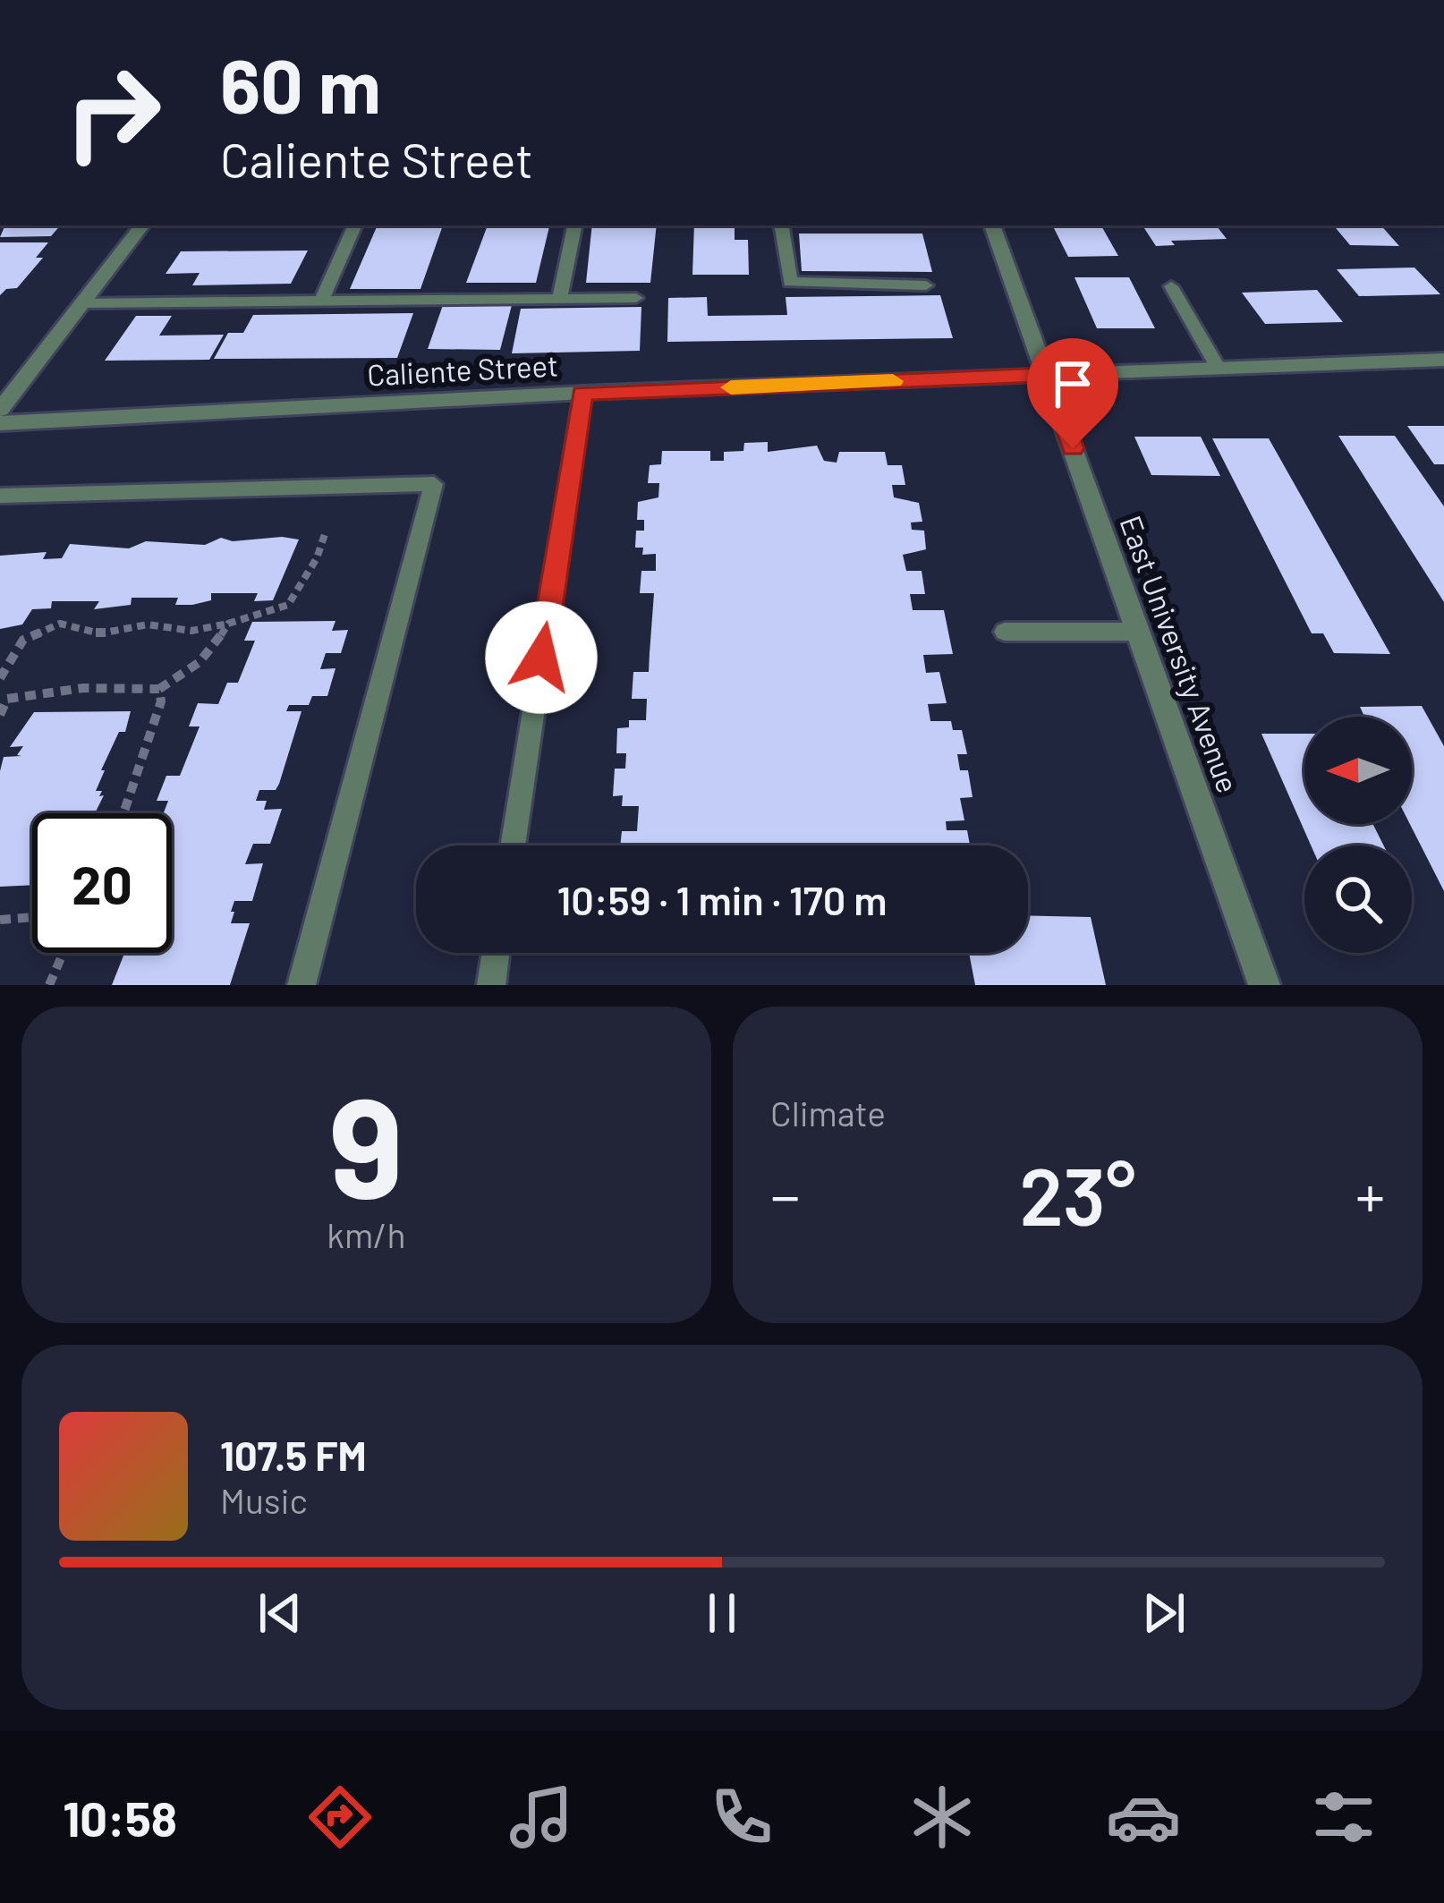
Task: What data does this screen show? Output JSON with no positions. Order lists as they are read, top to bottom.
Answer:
{
  "streets": {
    "street": ["Caliente Street", "East University Avenue"]
  },
  "crossings": [
    ["Caliente Street", "East University Avenue"]
  ],
  "north": "left",
  "page": {
    "turn": ["60 m", "Caliente Street"],
    "limit": "20",
    "trip": "10:59 · 1 min · 170 m",
    "tile": [
      ["9", "km/h"],
      "Climate"
    ],
    "heat": ["−", "23°", "+"],
    "song": ["107.5 FM", "Music"],
    "tabs": "10:58"
  }
}
